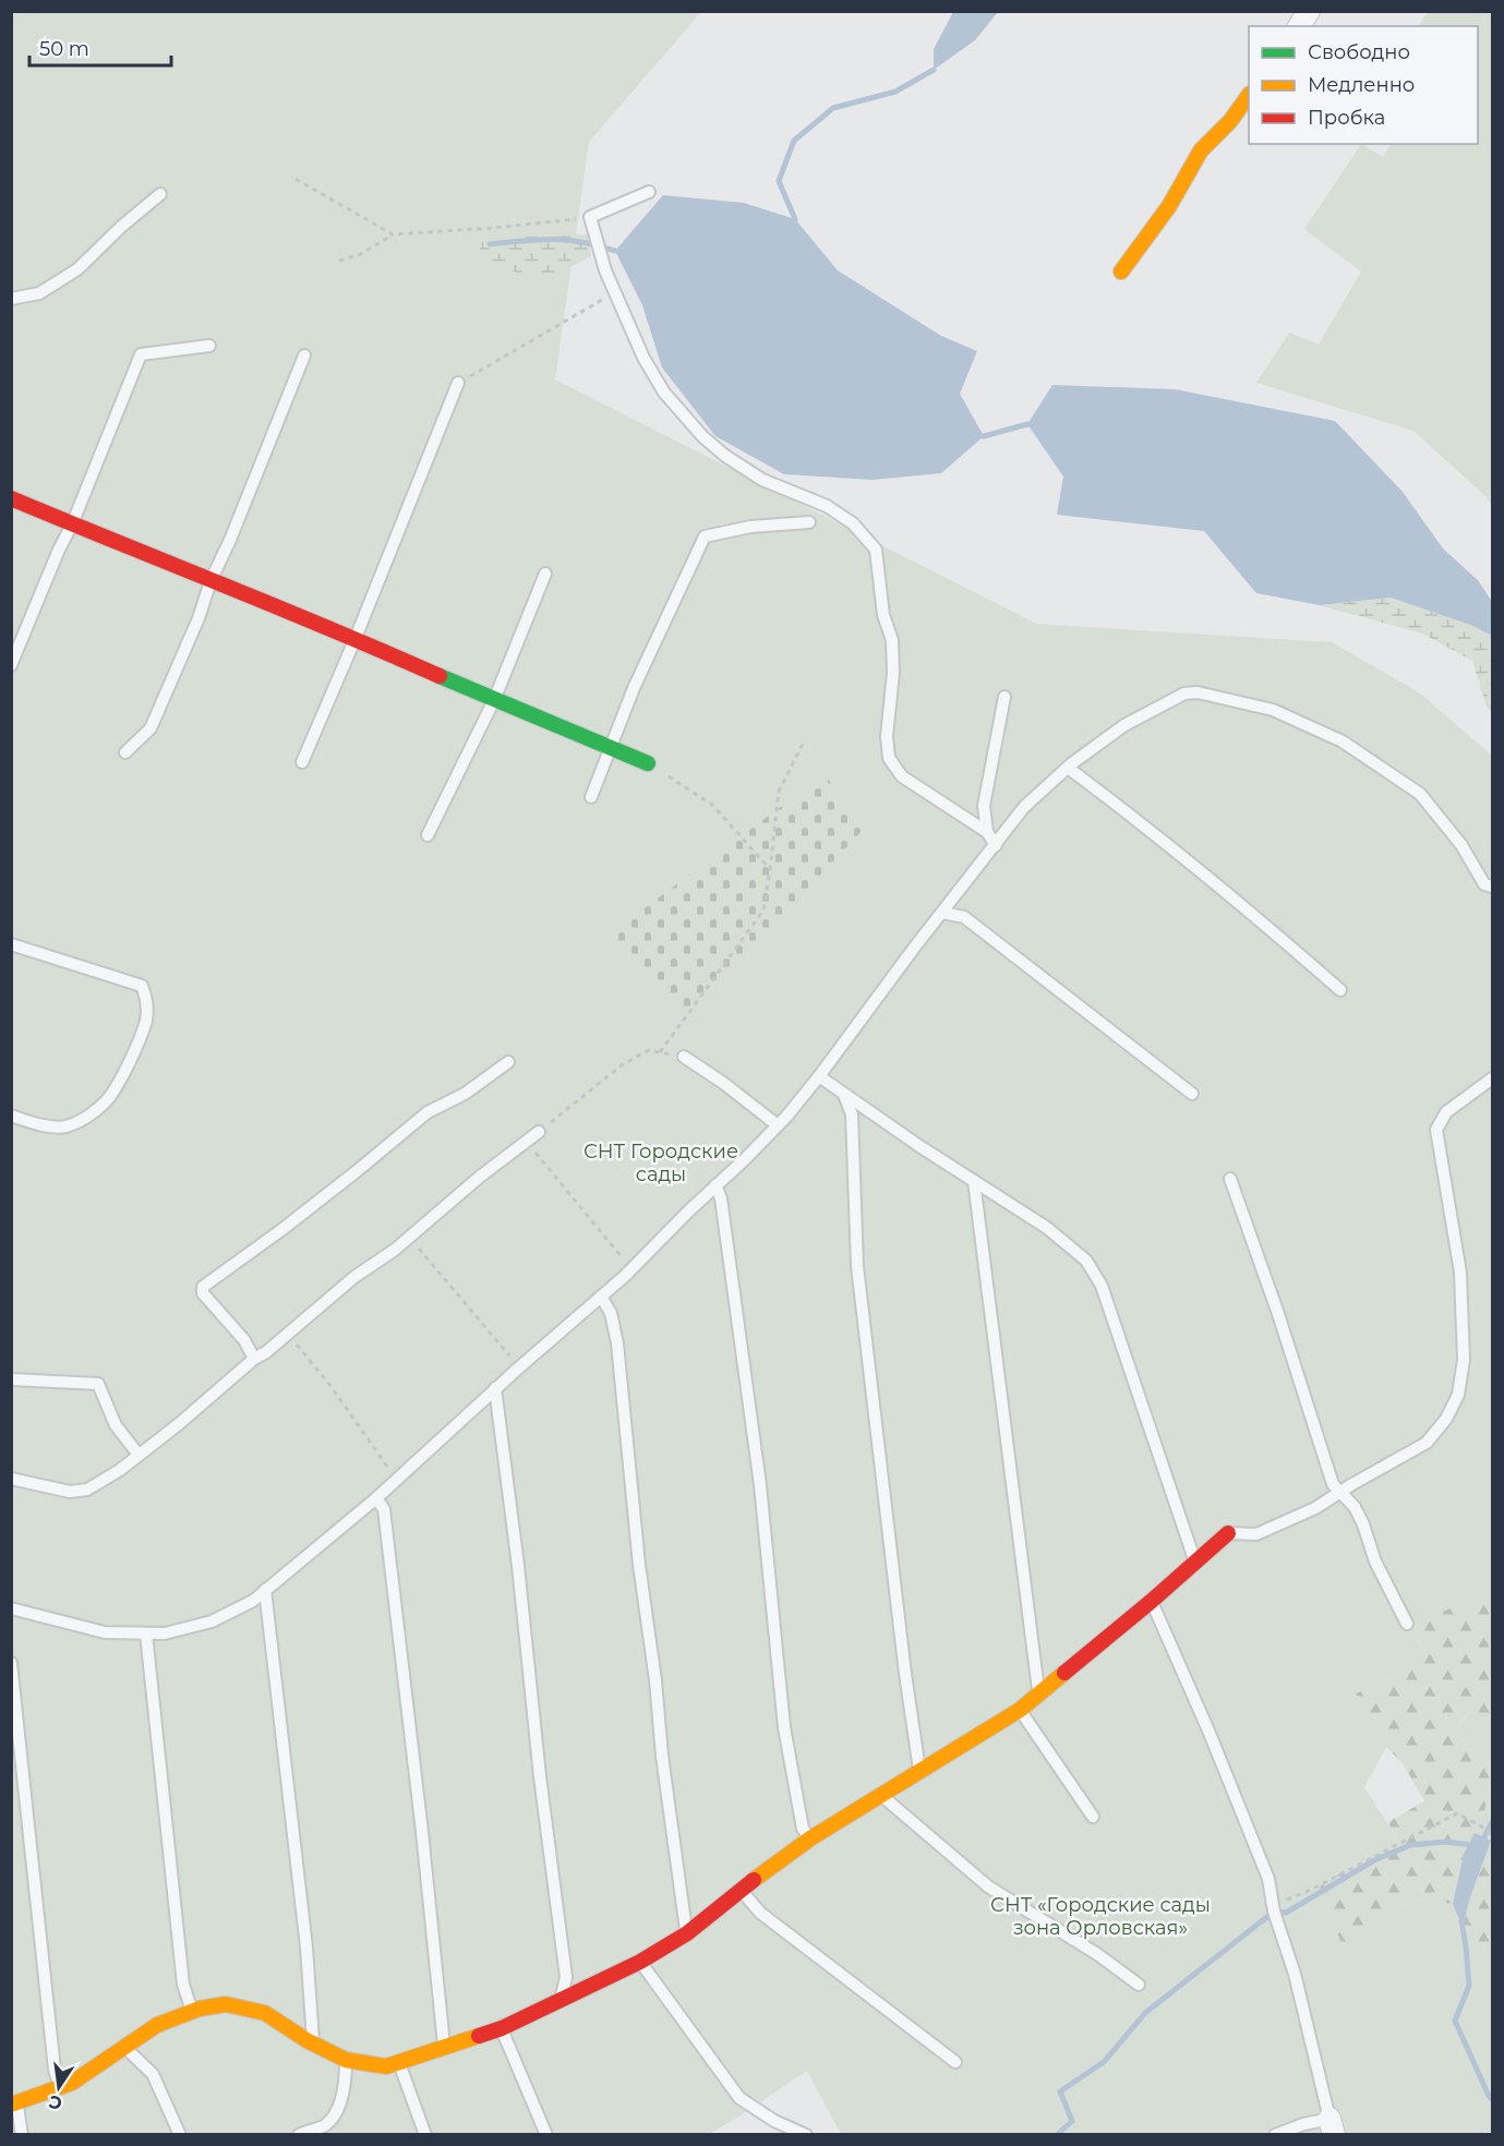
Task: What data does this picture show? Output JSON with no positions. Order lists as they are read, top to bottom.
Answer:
{
  "parks": ["СНТ Городские сады", "СНТ «Городские сады зона Орловская»"],
  "legend": ["Свободно", "Медленно", "Пробка"],
  "scale_bar": "50 m",
  "north": "bottom"
}
